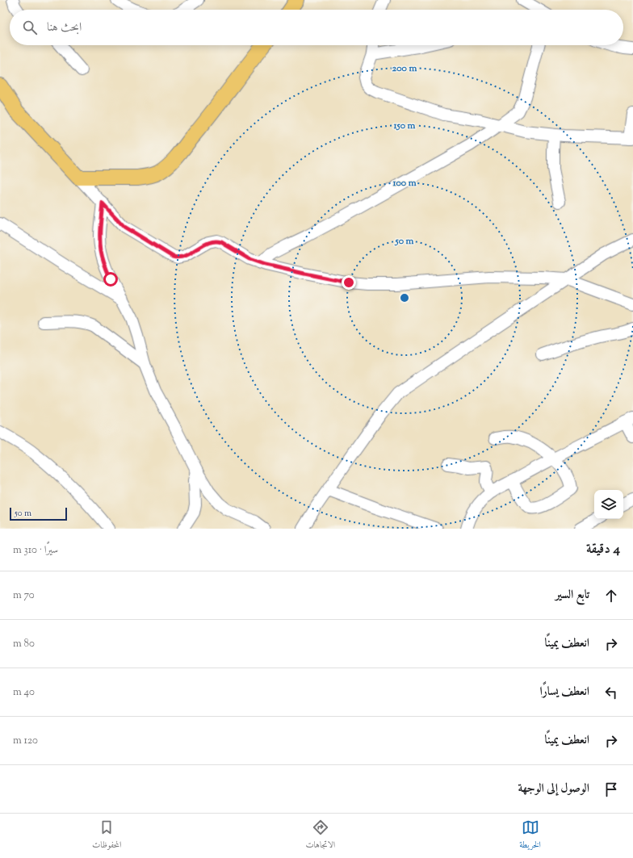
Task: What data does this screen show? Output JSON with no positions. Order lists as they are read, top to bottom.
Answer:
{
  "scale_bar": "50 m",
  "page": {
    "search": "ابحث هنا",
    "scale": "50 m",
    "heading": ["4 دقيقة", "سيرًا · 310 m"],
    "list": [
      ["تابع السير", "70 m"],
      ["انعطف يمينًا", "80 m"],
      ["انعطف يسارًا", "40 m"],
      ["انعطف يمينًا", "120 m"],
      "الوصول إلى الوجهة"
    ],
    "nav": ["الخريطة", "الاتجاهات", "المحفوظات"]
  },
  "rings": [
    "200 m",
    "150 m",
    "100 m",
    "50 m"
  ]
}
